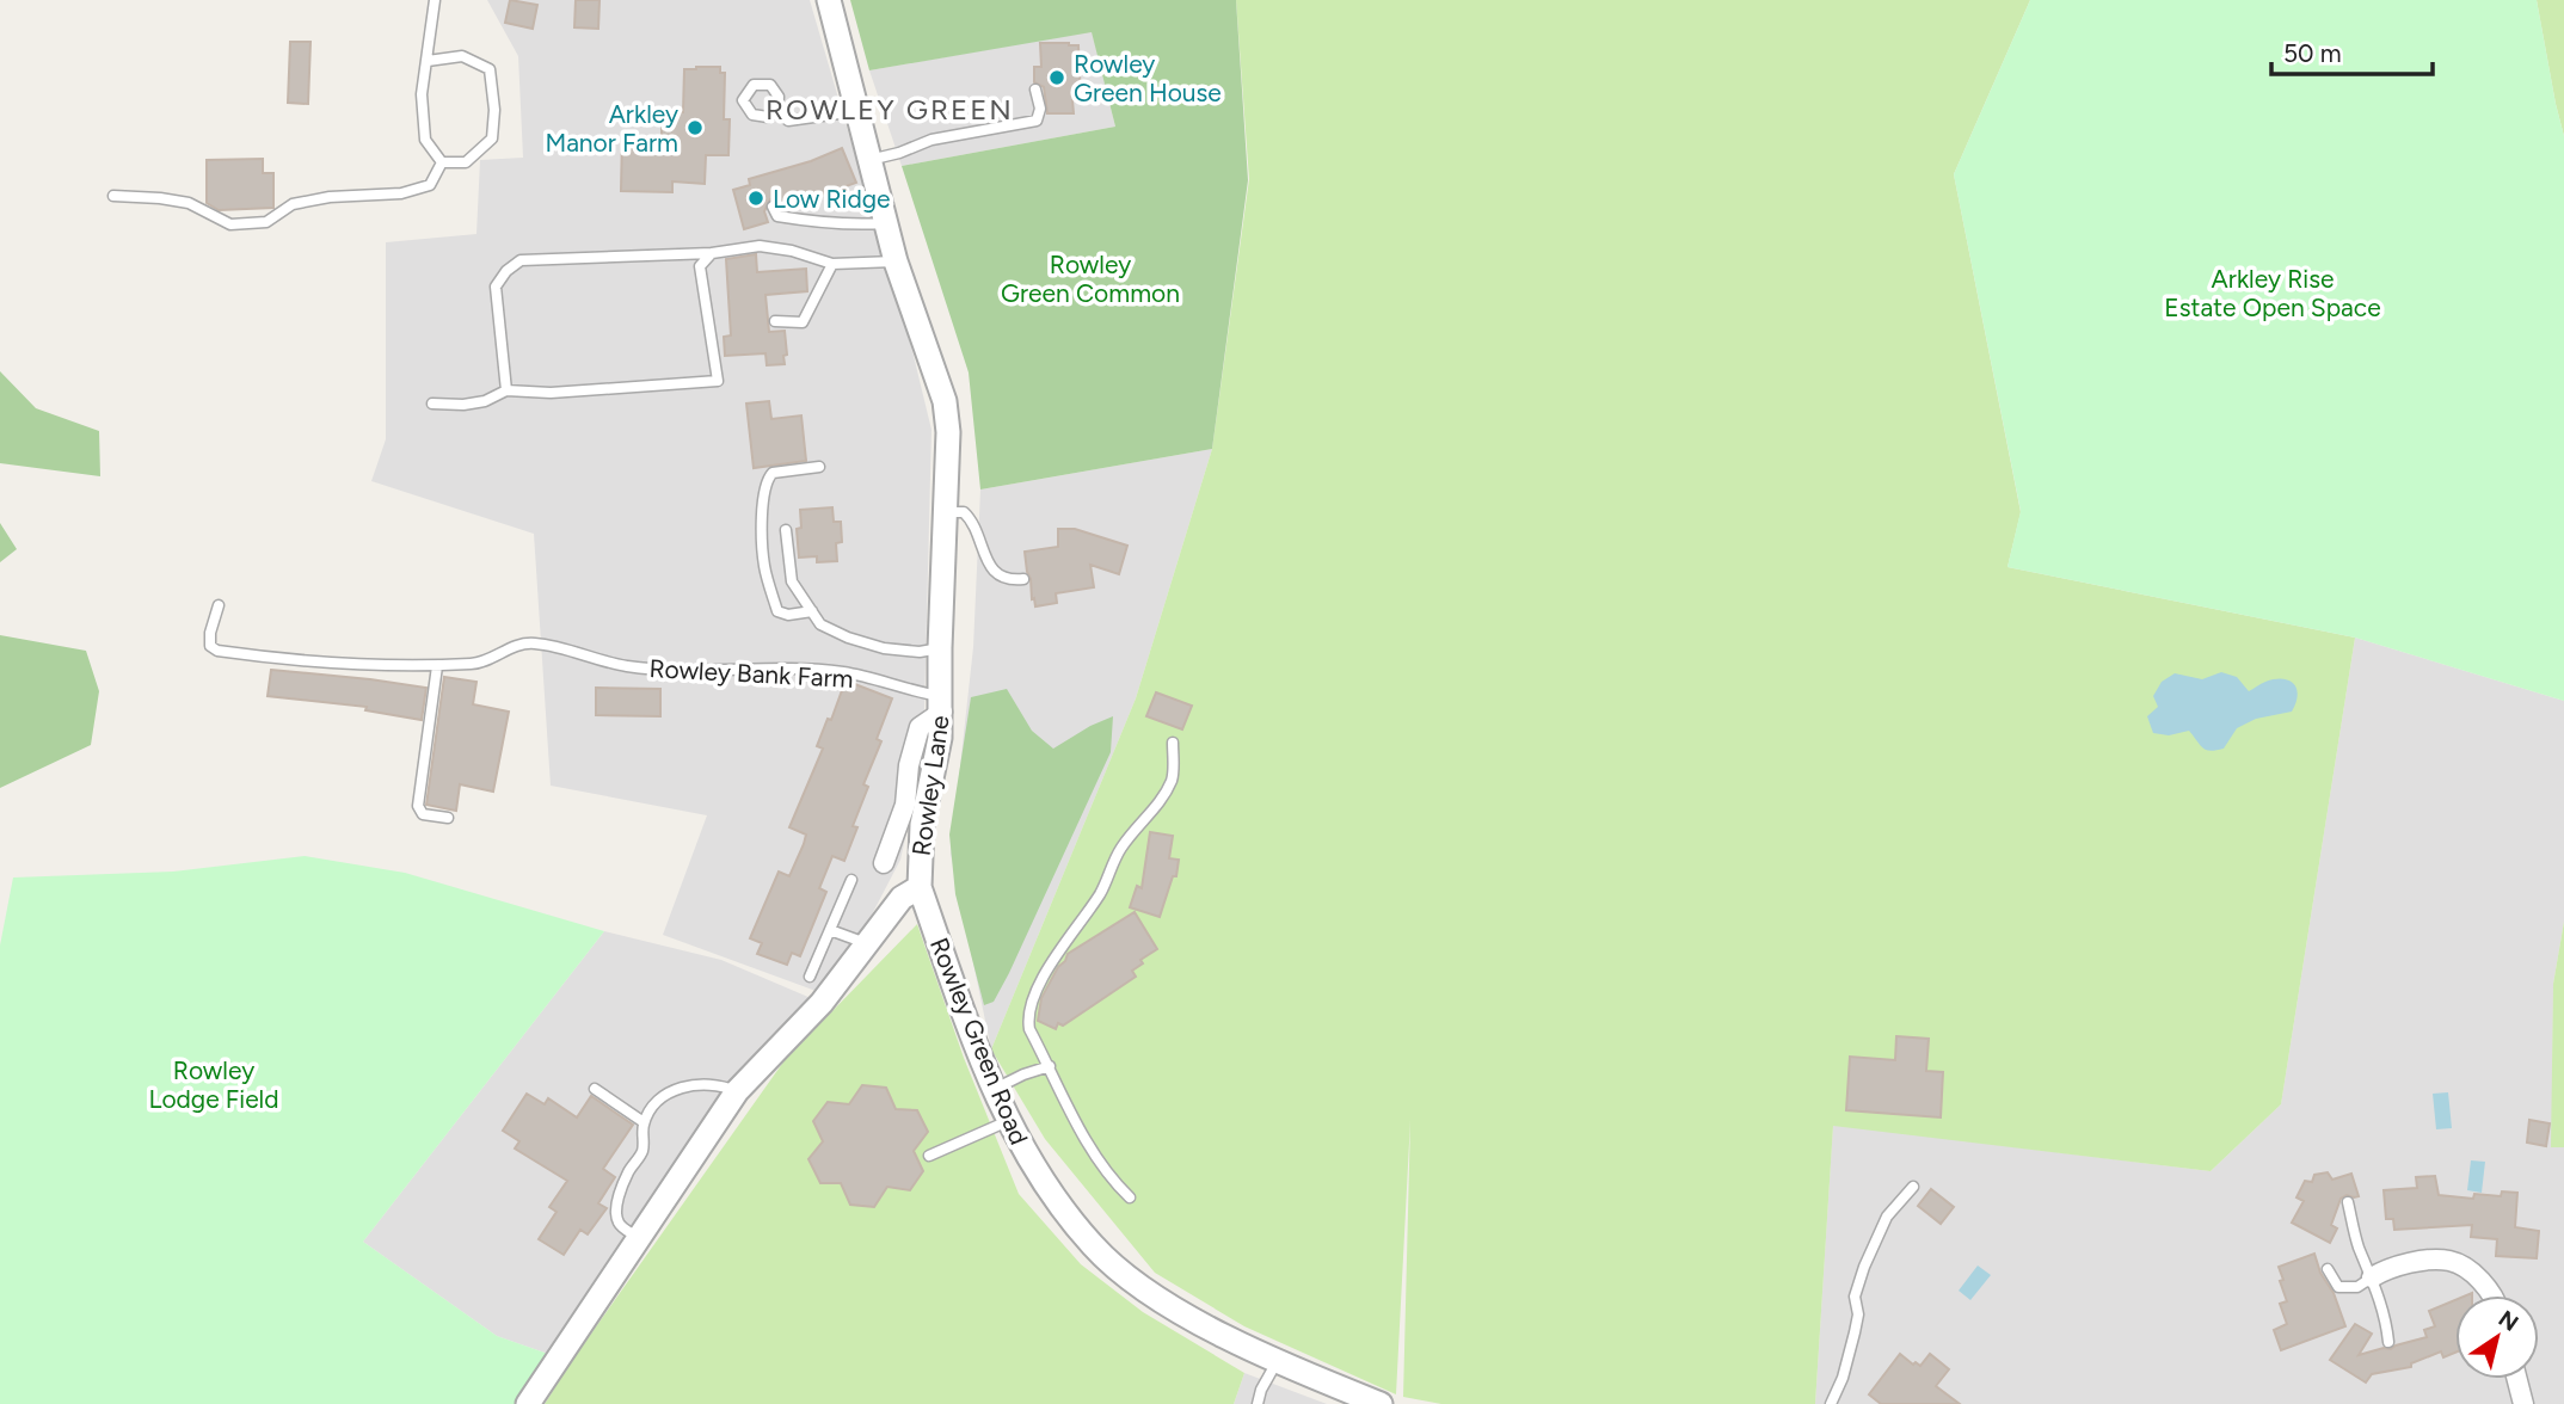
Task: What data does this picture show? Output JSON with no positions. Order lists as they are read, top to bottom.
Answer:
{
  "streets": {
    "street": ["Rowley Lane", "Rowley Green Road"],
    "lane": ["Rowley Bank Farm"]
  },
  "crossings": [
    ["Rowley Bank Farm", "Rowley Lane"],
    ["Rowley Lane", "Rowley Green Road"]
  ],
  "districts": ["ROWLEY GREEN"],
  "parks": ["Rowley Green Common", "Arkley Rise Estate Open Space", "Rowley Lodge Field"],
  "places": ["Rowley Green House", "Arkley Manor Farm", "Low Ridge"],
  "scale_bar": "50 m",
  "north": "top right"
}
